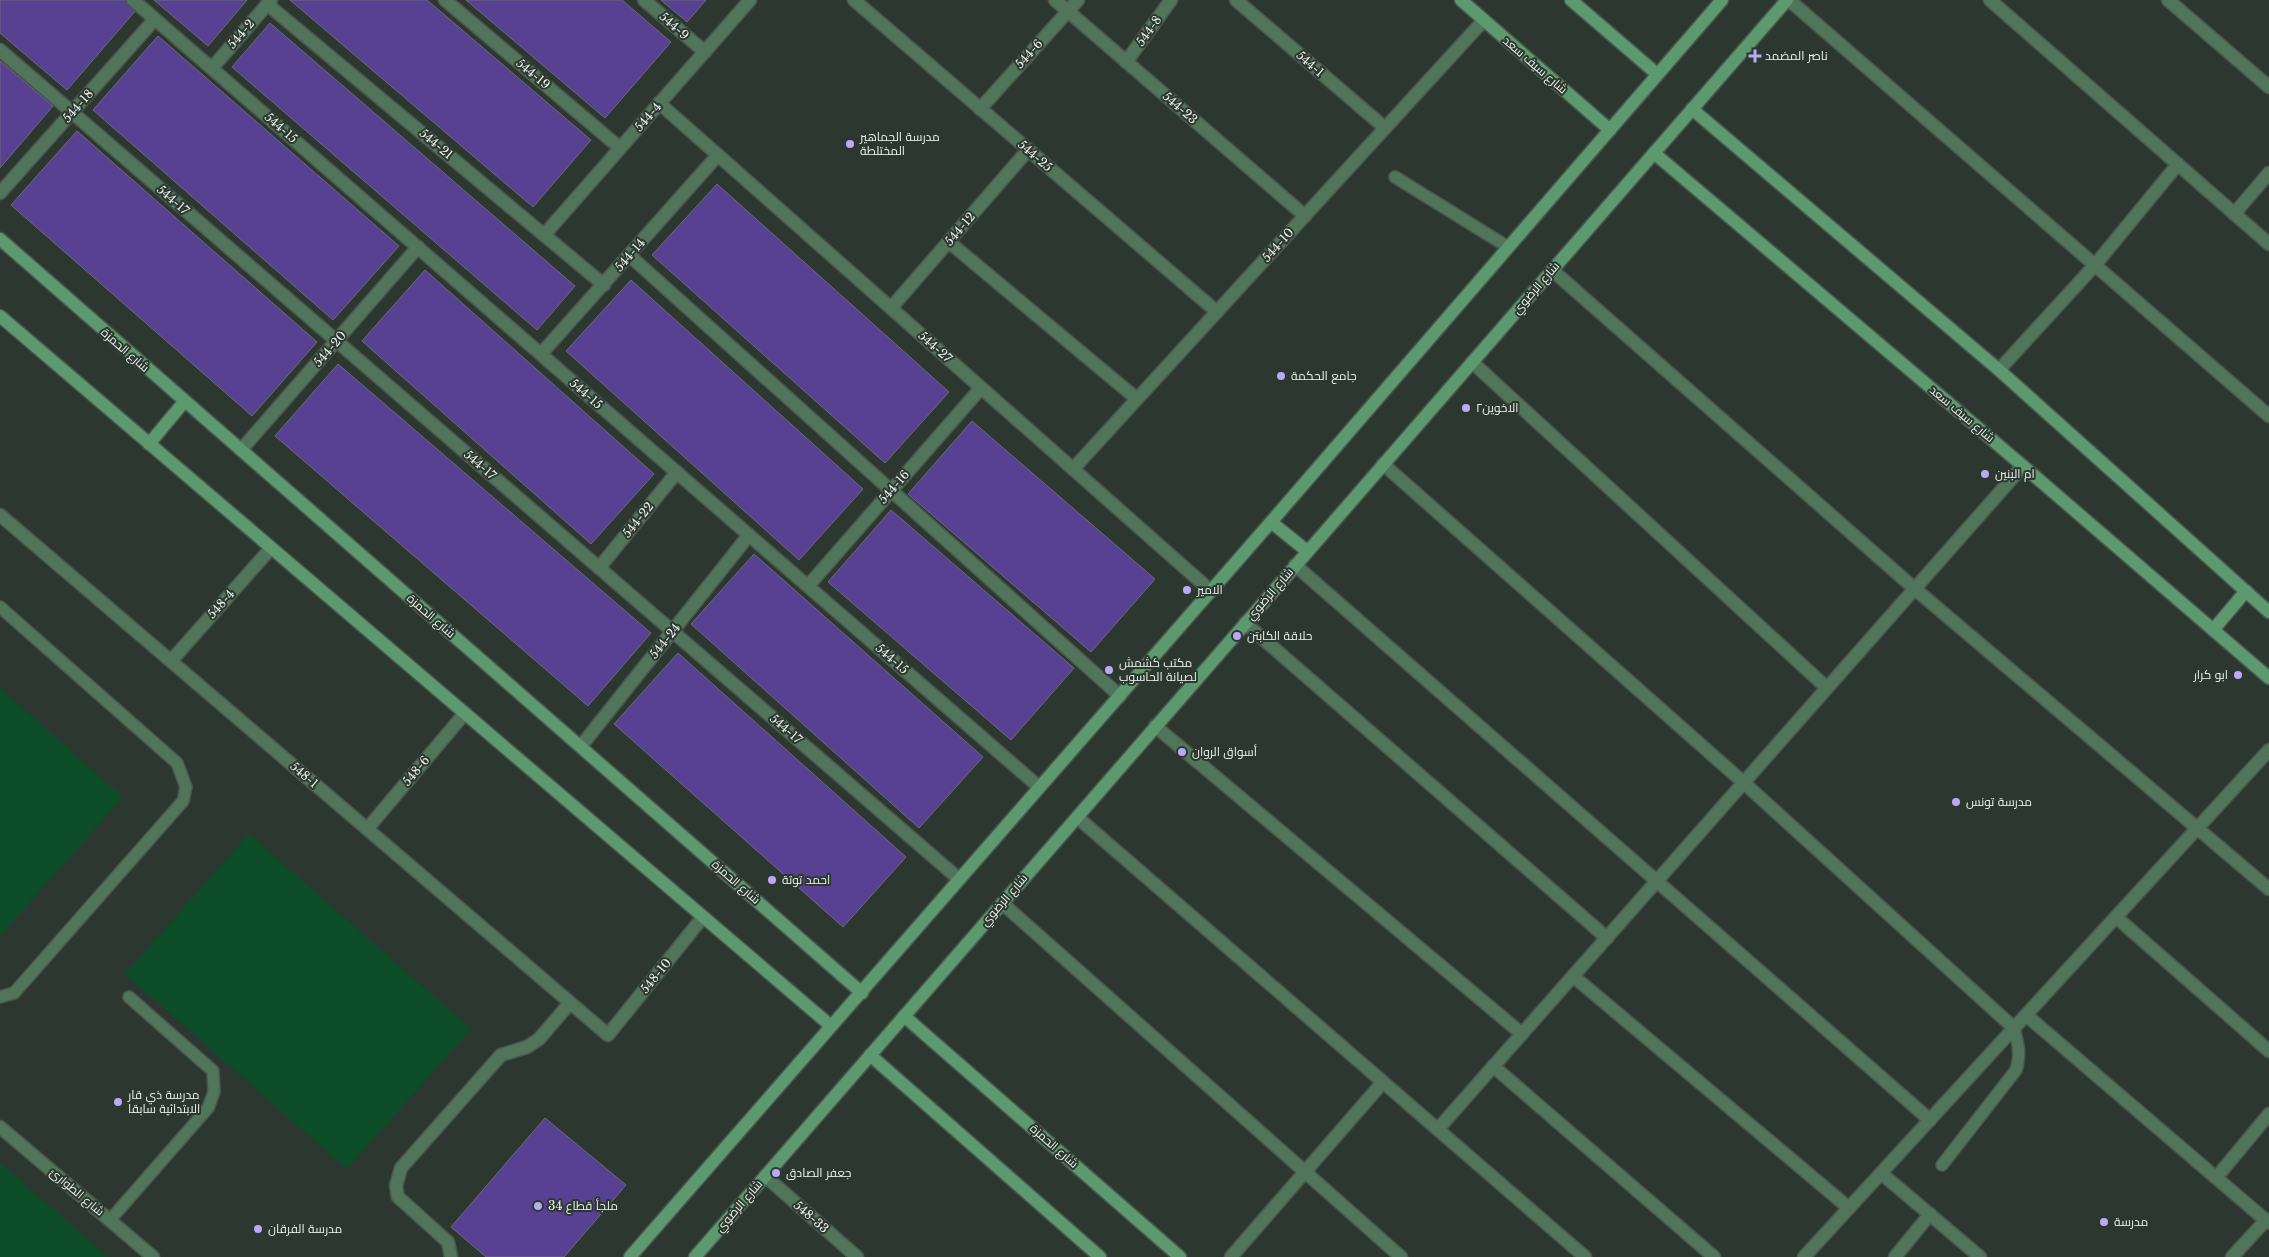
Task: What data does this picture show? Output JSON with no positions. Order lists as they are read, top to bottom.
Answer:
{
  "streets": {
    "street": [
      "544-9",
      "544-8",
      "544-2",
      "544-6",
      "544-1",
      "شارع سيف سعد",
      "544-19",
      "544-18",
      "544-23",
      "544-4",
      "544-15",
      "544-21",
      "544-25",
      "544-17",
      "544-12",
      "544-10",
      "544-14",
      "شارع الرضوي",
      "544-27",
      "544-20",
      "شارع الحمزة",
      "544-16",
      "544-22",
      "548-4",
      "544-24",
      "548-6",
      "548-1",
      "548-10",
      "شارع الطوارئ",
      "548-33"
    ]
  },
  "crossings": [
    ["544-9", "544-4"],
    ["544-8", "544-23"],
    ["544-2", "544-15"],
    ["544-2", "544-21"],
    ["544-6", "544-23"],
    ["544-6", "544-25"],
    ["544-1", "544-10"],
    ["شارع سيف سعد", "544-10"],
    ["شارع سيف سعد", "شارع الرضوي"],
    ["544-19", "544-4"],
    ["544-18", "544-15"],
    ["544-18", "544-17"],
    ["544-23", "544-10"],
    ["544-4", "544-21"],
    ["544-4", "544-27"],
    ["544-15", "544-14"],
    ["544-15", "544-20"],
    ["544-15", "544-16"],
    ["544-15", "544-22"],
    ["544-15", "544-24"],
    ["544-21", "544-14"],
    ["544-25", "544-12"],
    ["544-25", "544-10"],
    ["544-17", "544-20"],
    ["544-17", "544-22"],
    ["544-17", "544-24"],
    ["544-12", "544-27"],
    ["544-10", "544-27"],
    ["544-14", "544-27"],
    ["شارع الرضوي", "شارع الحمزة"],
    ["شارع الرضوي", "548-33"],
    ["544-27", "544-16"],
    ["544-20", "شارع الحمزة"],
    ["شارع الحمزة", "544-24"],
    ["548-4", "548-1"],
    ["548-6", "548-1"],
    ["548-1", "548-10"]
  ],
  "places": {
    "health": ["ناصر المضمد"],
    "other": [
      "مدرسة الجماهير المختلطة",
      "جامع الحكمة",
      "الاخوين٢",
      "ام البنين",
      "الامير",
      "حلاقة الكابتن",
      "مكتب كشمش لصيانة الحاسوب",
      "ابو كرار",
      "أسواق الروان",
      "مدرسة تونس",
      "احمد توتة",
      "مدرسة ذي قار الابتدائية سابقا",
      "جعفر الصادق",
      "ملجأ قطاع 34",
      "مدرسة",
      "مدرسة الفرقان"
    ]
  }
}
